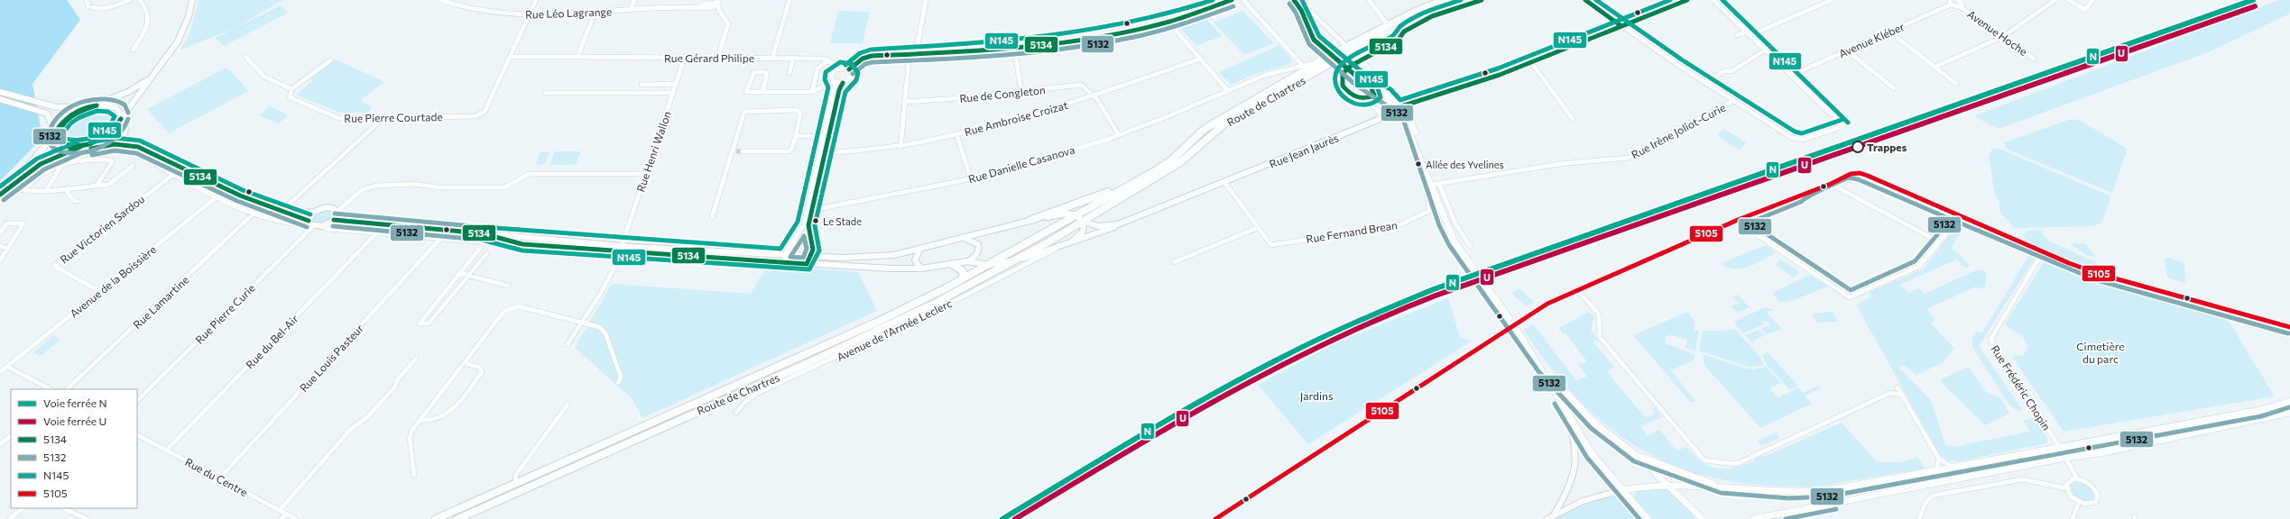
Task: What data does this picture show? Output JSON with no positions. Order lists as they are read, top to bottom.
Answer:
{
  "streets": {
    "main road": ["Route de Chartres"],
    "street": [
      "Rue Léo Lagrange",
      "Avenue Hoche",
      "Avenue Kléber",
      "Rue Gérard Philipe",
      "Rue de Congleton",
      "Rue Pierre Courtade",
      "Rue Ambroise Croizat",
      "Rue Irène Joliot-Curie",
      "Rue Jean Jaurès",
      "Rue Henri Wallon",
      "Rue Danielle Casanova",
      "Rue Victorien Sardou",
      "Rue Fernand Brean",
      "Avenue de la Boissière",
      "Rue Lamartine",
      "Rue Pierre Curie",
      "Avenue de l'Armée Leclerc",
      "Rue du Bel-Air",
      "Rue Louis Pasteur",
      "Rue Frédéric Chopin",
      "Rue du Centre"
    ]
  },
  "crossings": [
    ["Rue Léo Lagrange", "Rue Pierre Courtade"],
    ["Avenue Hoche", "Avenue Kléber"],
    ["Rue Gérard Philipe", "Rue Pierre Courtade"],
    ["Rue Gérard Philipe", "Rue Henri Wallon"],
    ["Rue de Congleton", "Rue Ambroise Croizat"],
    ["Rue de Congleton", "Rue Danielle Casanova"],
    ["Route de Chartres", "Avenue de l'Armée Leclerc"],
    ["Rue Jean Jaurès", "Avenue de l'Armée Leclerc"],
    ["Rue Victorien Sardou", "Avenue de la Boissière"],
    ["Rue du Bel-Air", "Rue du Centre"],
    ["Rue Louis Pasteur", "Rue du Centre"]
  ],
  "parks": ["Cimetière du parc", "Jardins"],
  "places": ["Trappes", "Allée des Yvelines", "Le Stade"],
  "lines": [
    "rail line N",
    "transit line 5134",
    "transit line N145",
    "transit line 5132",
    "rail line U",
    "transit line 5105"
  ],
  "legend": [
    "Voie ferrée N",
    "Voie ferrée U",
    "5134",
    "5132",
    "N145",
    "5105"
  ]
}
